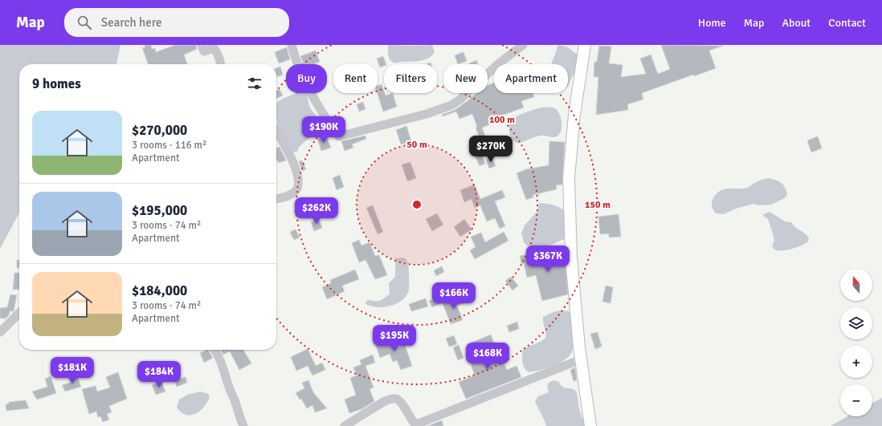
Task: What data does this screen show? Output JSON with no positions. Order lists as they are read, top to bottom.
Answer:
{
  "north": "top",
  "page": {
    "header": "Map",
    "search": "Search here",
    "nav": [
      "Home",
      "Map",
      "About",
      "Contact"
    ],
    "chip": [
      "Buy",
      "Rent",
      "Filters",
      "New",
      "Apartment"
    ],
    "heading": "9 homes",
    "list": [
      {
        "name": "$270,000",
        "note": "3 rooms · 116 m² · Apartment"
      },
      {
        "name": "$195,000",
        "note": "3 rooms · 74 m² · Apartment"
      },
      {
        "name": "$184,000",
        "note": "3 rooms · 74 m² · Apartment"
      }
    ],
    "price": [
      "$190K",
      "$270K",
      "$262K",
      "$367K",
      "$166K",
      "$195K",
      "$168K",
      "$181K",
      "$184K"
    ],
    "map_buttons": ["+", "−"]
  },
  "rings": ["100 m", "50 m", "150 m"]
}
